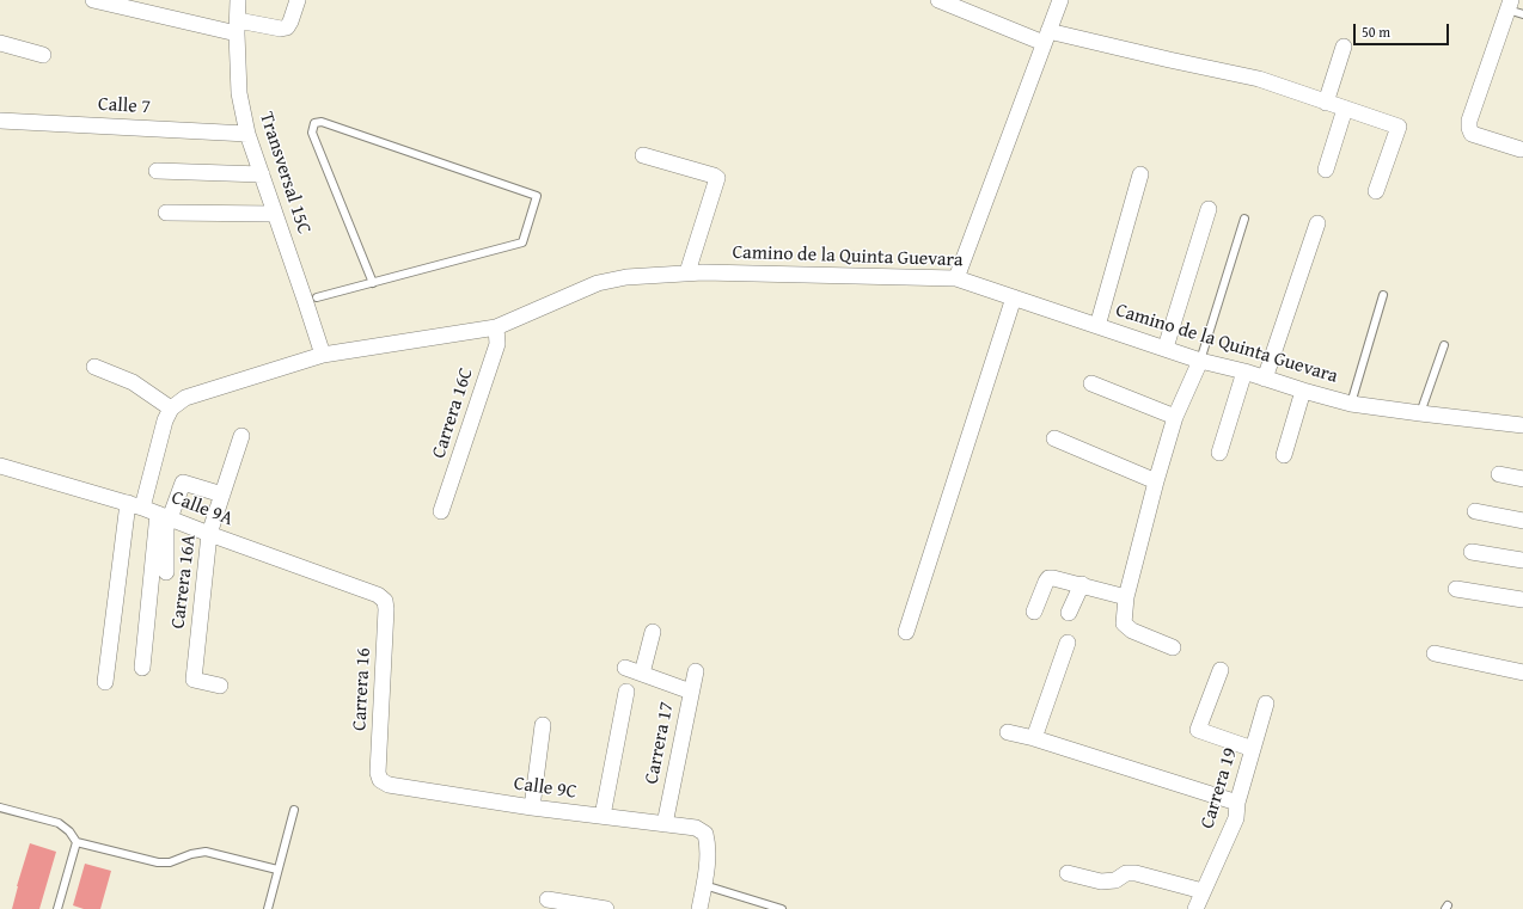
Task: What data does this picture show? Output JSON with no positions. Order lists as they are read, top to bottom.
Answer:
{
  "streets": {
    "street": [
      "Calle 7",
      "Transversal 15C",
      "Camino de la Quinta Guevara",
      "Carrera 16C",
      "Calle 9A",
      "Carrera 16A",
      "Carrera 16",
      "Carrera 17",
      "Calle 9C",
      "Carrera 19"
    ]
  },
  "crossings": [
    ["Calle 7", "Transversal 15C"],
    ["Transversal 15C", "Camino de la Quinta Guevara"],
    ["Camino de la Quinta Guevara", "Carrera 16C"],
    ["Calle 9A", "Carrera 16A"],
    ["Calle 9A", "Carrera 16"],
    ["Carrera 16", "Calle 9C"],
    ["Carrera 17", "Calle 9C"]
  ],
  "scale_bar": "50 m"
}
